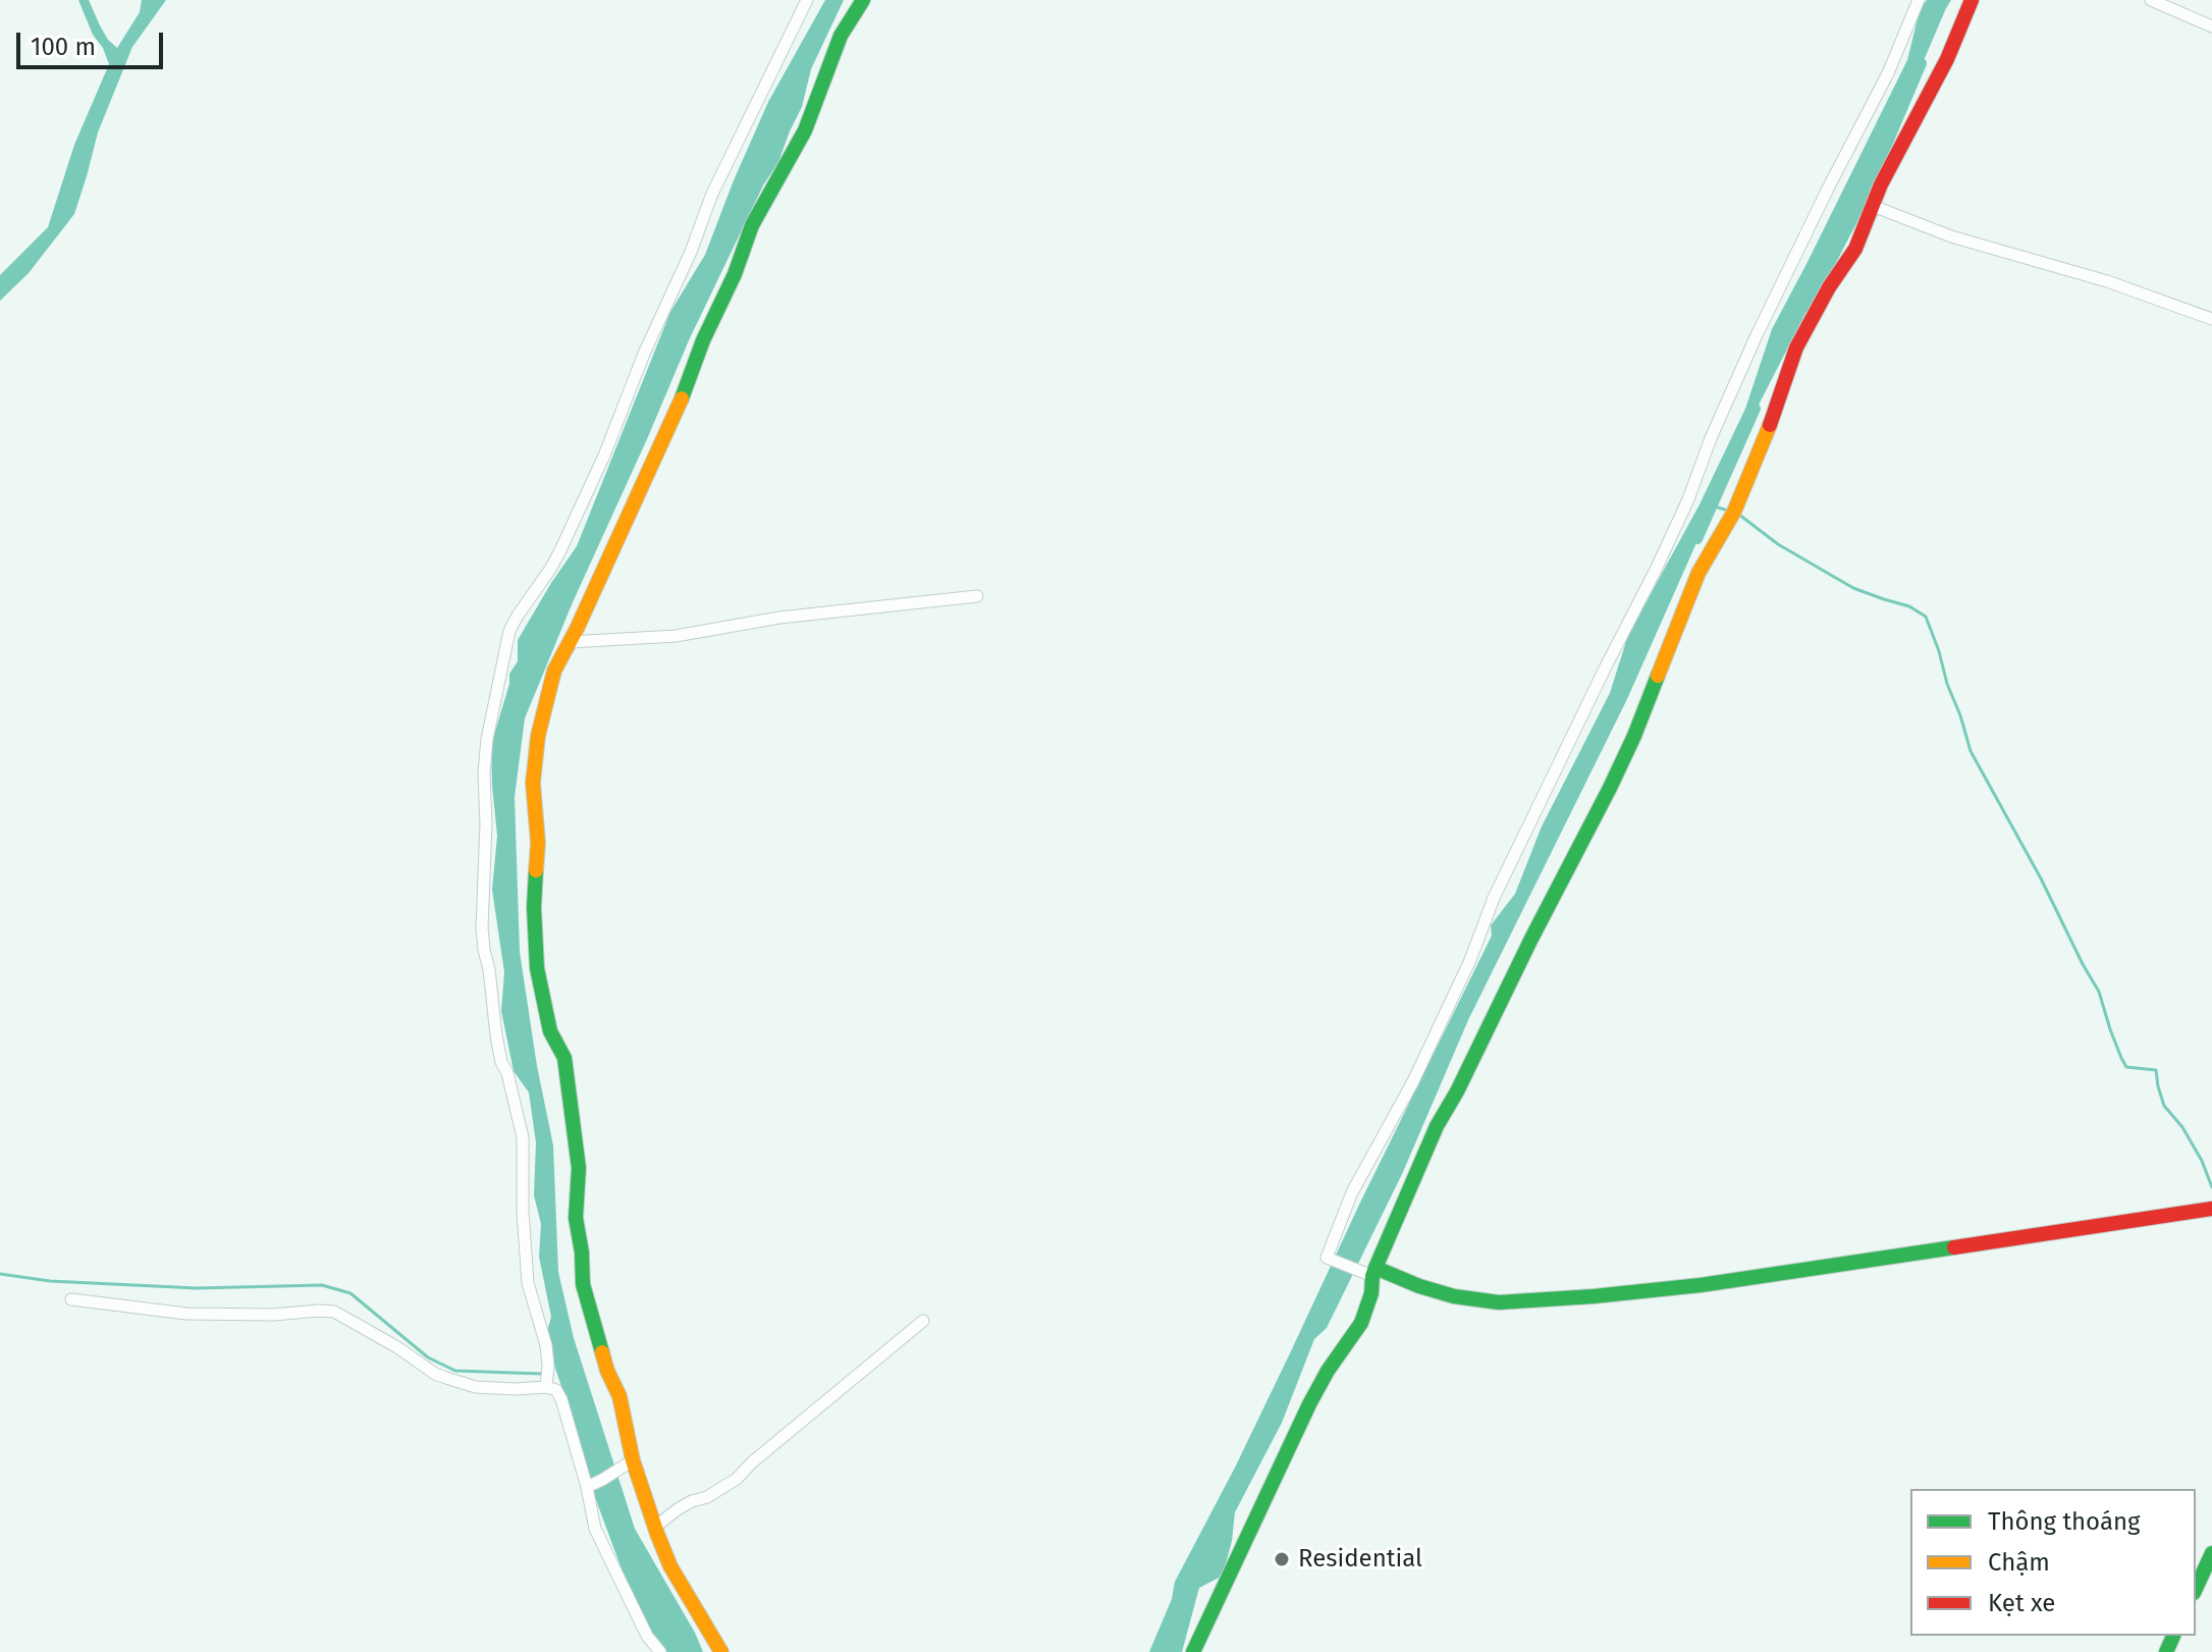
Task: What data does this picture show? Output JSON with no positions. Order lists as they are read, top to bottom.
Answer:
{
  "places": ["Residential"],
  "legend": ["Thông thoáng", "Chậm", "Kẹt xe"],
  "scale_bar": "100 m"
}
